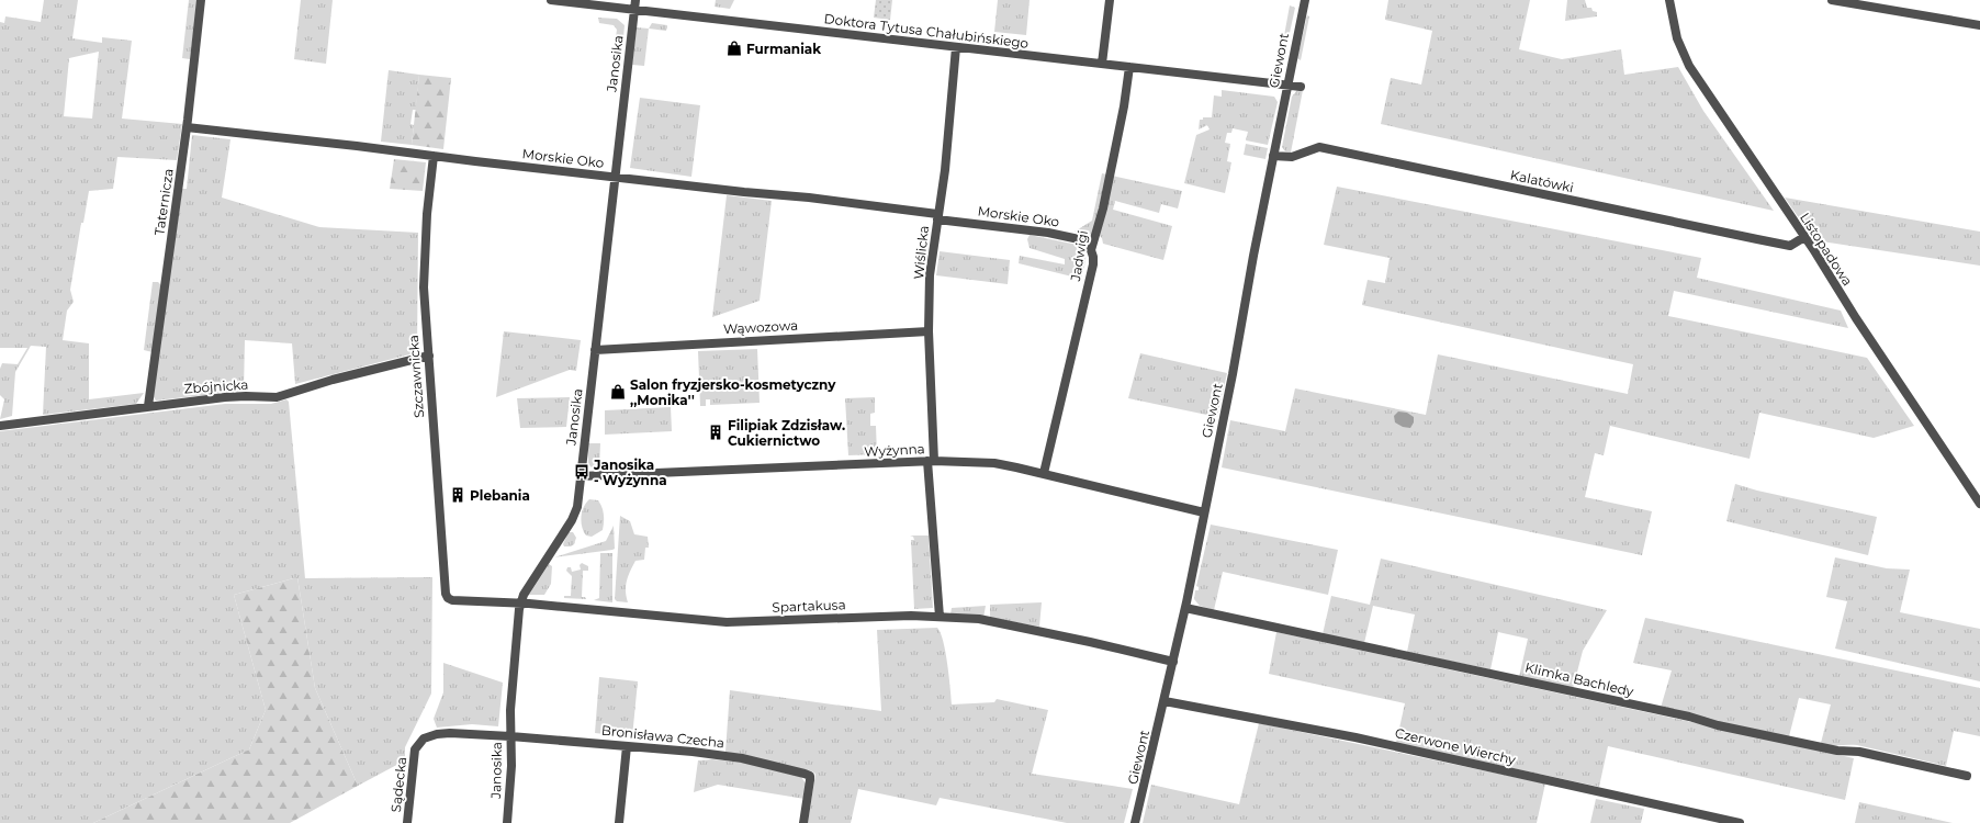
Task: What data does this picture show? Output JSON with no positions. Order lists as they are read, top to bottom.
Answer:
{
  "streets": {
    "street": [
      "Doktora Tytusa Chałubińskiego",
      "Giewont",
      "Janosika",
      "Morskie Oko",
      "Kalatówki",
      "Taternicza",
      "Listopadowa",
      "Wiślicka",
      "Jadwigi",
      "Wąwozowa",
      "Szczawnicka",
      "Zbójnicka",
      "Wyżynna",
      "Spartakusa",
      "Klimka Bachledy",
      "Bronisława Czecha",
      "Czerwone Wierchy",
      "Sądecka"
    ]
  },
  "crossings": [
    ["Doktora Tytusa Chałubińskiego", "Giewont"],
    ["Doktora Tytusa Chałubińskiego", "Janosika"],
    ["Doktora Tytusa Chałubińskiego", "Wiślicka"],
    ["Doktora Tytusa Chałubińskiego", "Jadwigi"],
    ["Giewont", "Kalatówki"],
    ["Giewont", "Wyżynna"],
    ["Giewont", "Spartakusa"],
    ["Giewont", "Klimka Bachledy"],
    ["Giewont", "Czerwone Wierchy"],
    ["Janosika", "Morskie Oko"],
    ["Janosika", "Wąwozowa"],
    ["Janosika", "Wyżynna"],
    ["Janosika", "Spartakusa"],
    ["Janosika", "Bronisława Czecha"],
    ["Morskie Oko", "Taternicza"],
    ["Morskie Oko", "Wiślicka"],
    ["Morskie Oko", "Jadwigi"],
    ["Morskie Oko", "Szczawnicka"],
    ["Kalatówki", "Listopadowa"],
    ["Taternicza", "Zbójnicka"],
    ["Wiślicka", "Wąwozowa"],
    ["Wiślicka", "Wyżynna"],
    ["Wiślicka", "Spartakusa"],
    ["Jadwigi", "Wyżynna"],
    ["Szczawnicka", "Zbójnicka"],
    ["Szczawnicka", "Spartakusa"],
    ["Bronisława Czecha", "Sądecka"]
  ],
  "places": {
    "shop": ["Furmaniak", "Salon fryzjersko-kosmetyczny ,,Monika''"],
    "building": ["Filipiak Zdzisław. Cukiernictwo", "Plebania"],
    "bus stop": ["Janosika - Wyżynna"]
  }
}
